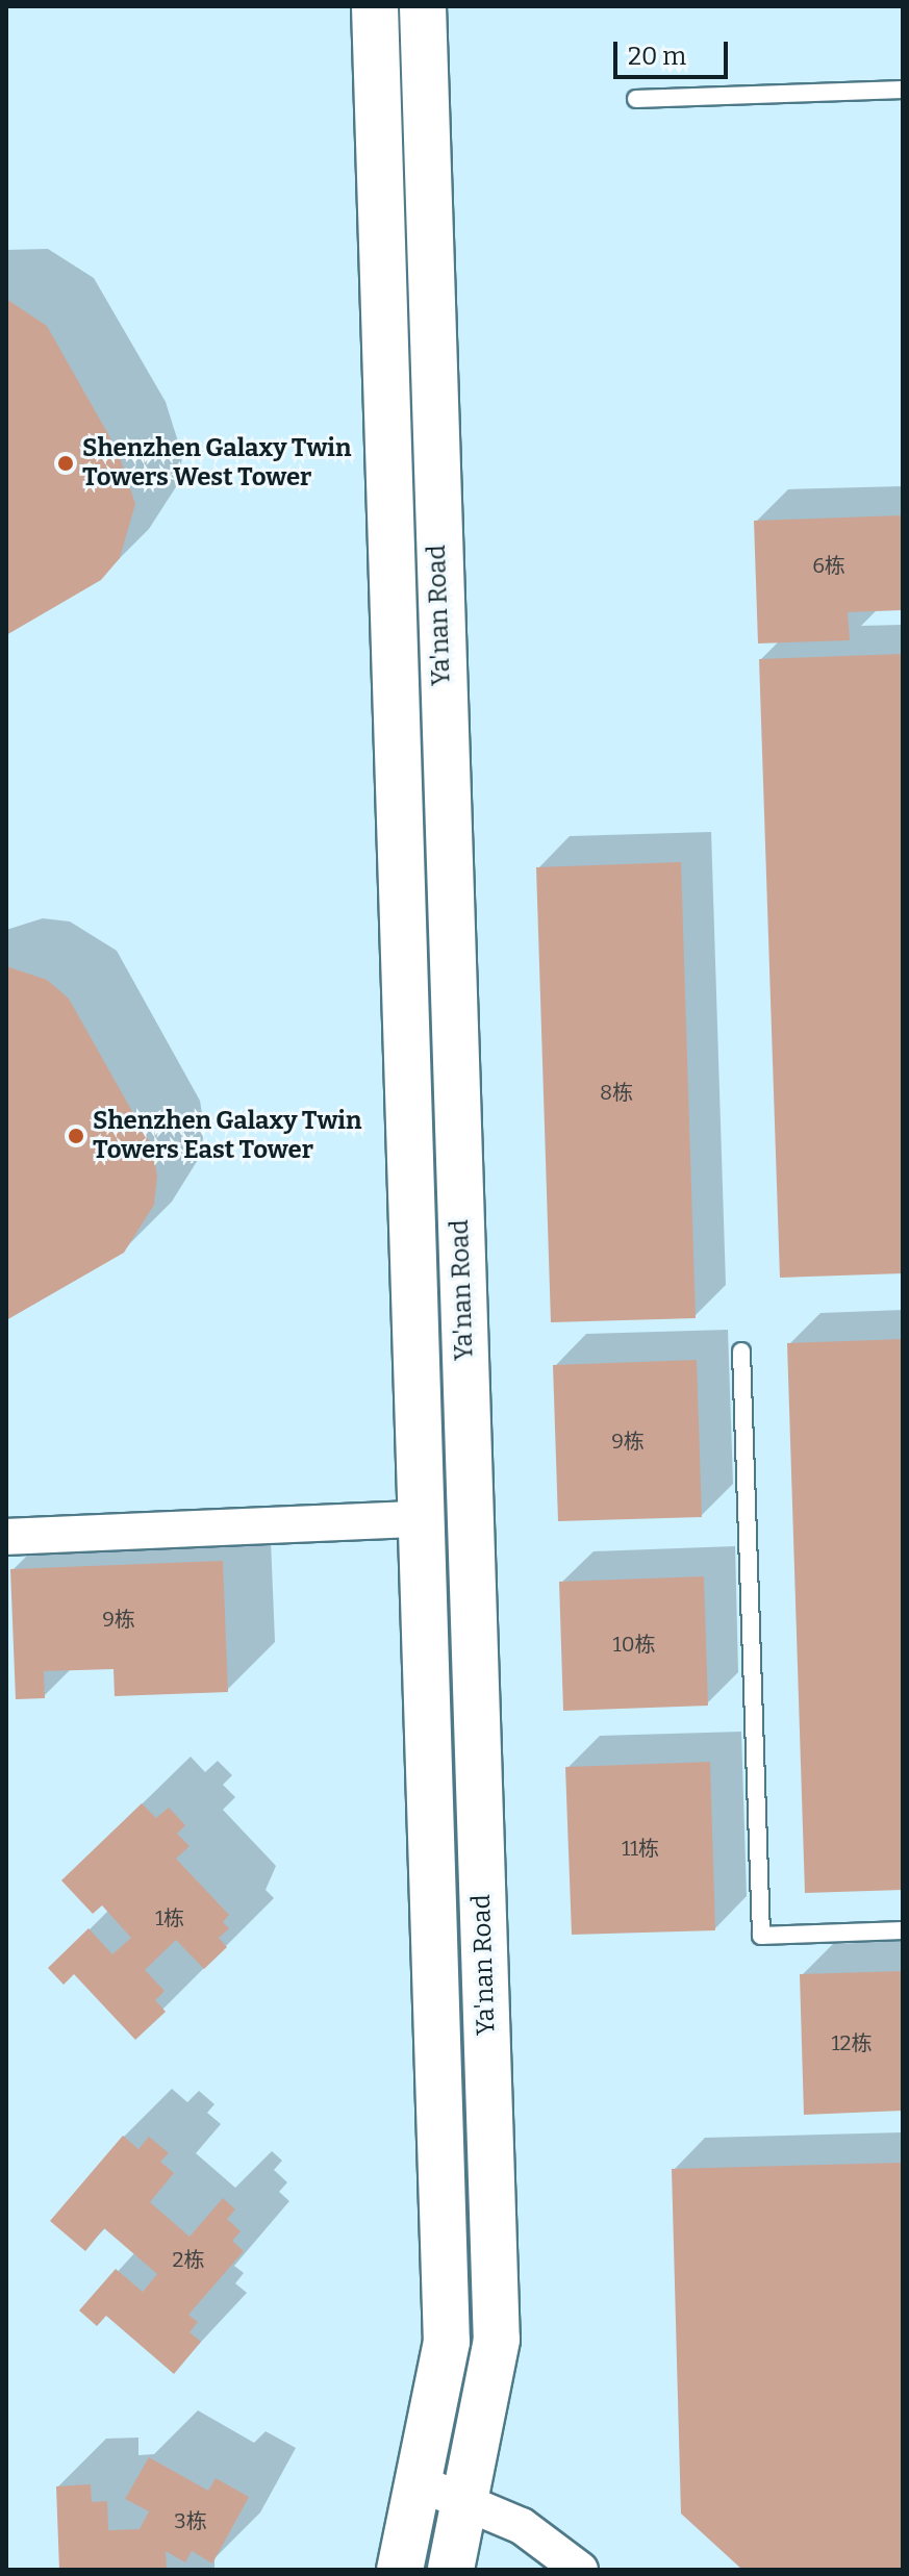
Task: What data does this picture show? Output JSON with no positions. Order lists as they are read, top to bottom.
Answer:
{
  "streets": {
    "street": ["Ya'nan Road"]
  },
  "places": ["Shenzhen Galaxy Twin Towers West Tower", "Shenzhen Galaxy Twin Towers East Tower"],
  "house_numbers": [
    "6栋",
    "8栋",
    "9栋",
    "9栋",
    "10栋",
    "11栋",
    "1栋",
    "12栋",
    "2栋",
    "3栋"
  ],
  "scale_bar": "20 m"
}
